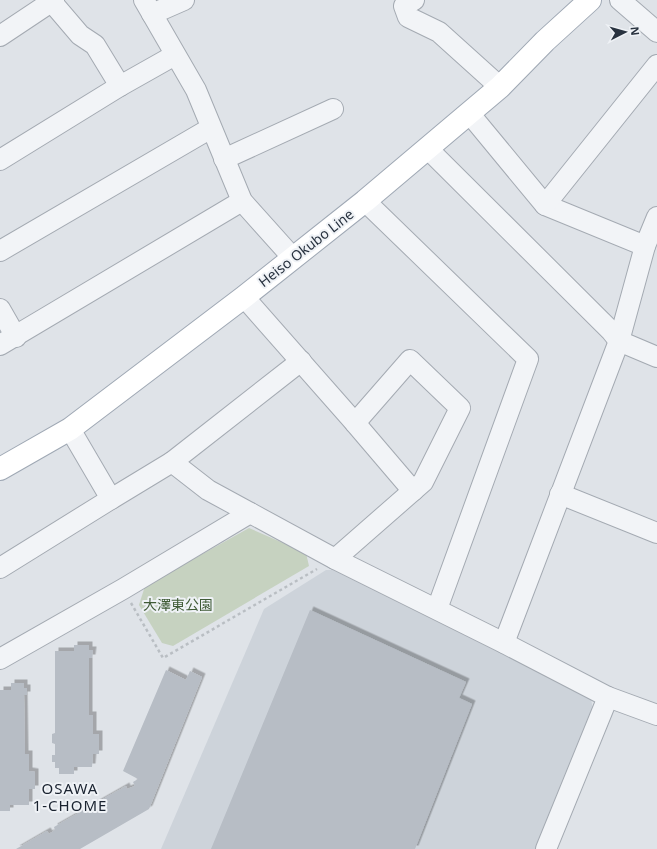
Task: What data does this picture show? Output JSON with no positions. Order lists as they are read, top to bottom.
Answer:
{
  "streets": {
    "main road": ["Heiso Okubo Line"]
  },
  "districts": ["OSAWA 1-CHOME"],
  "parks": ["大澤東公園"],
  "north": "right"
}
